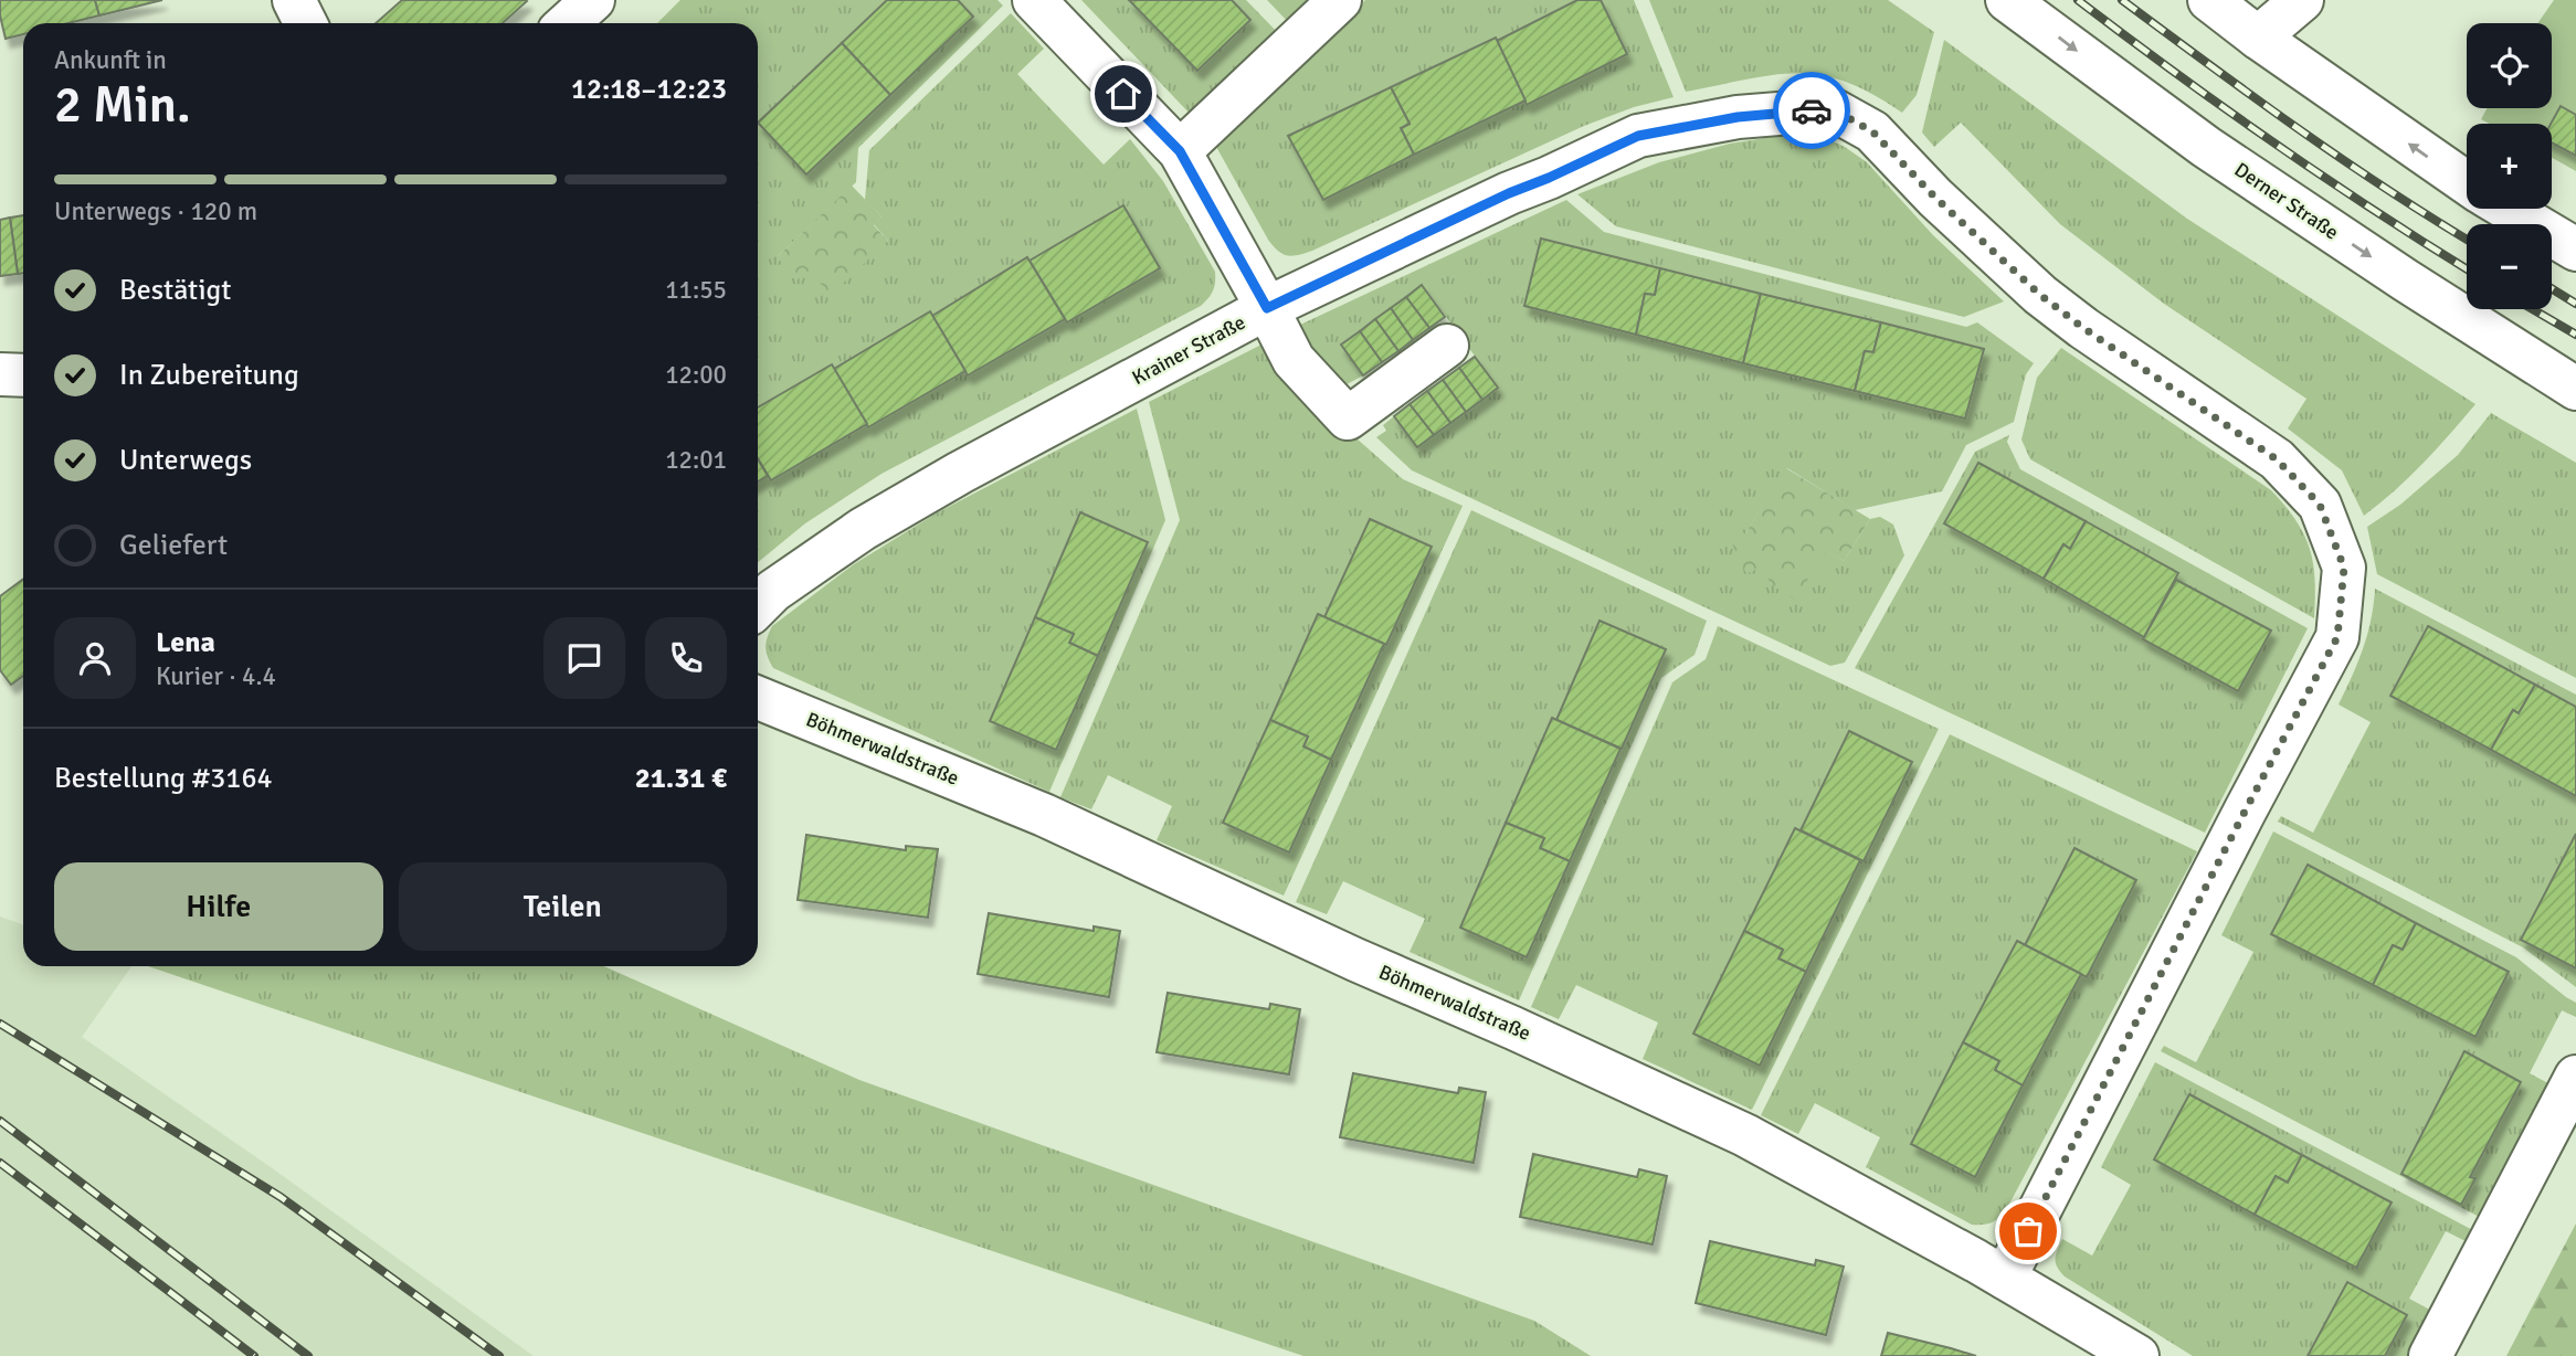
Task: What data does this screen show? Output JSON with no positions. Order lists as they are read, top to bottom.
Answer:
{
  "streets": {
    "street": ["Derner Straße", "Krainer Straße", "Böhmerwaldstraße"]
  },
  "crossings": [
    ["Krainer Straße", "Böhmerwaldstraße"]
  ],
  "page": {
    "map_buttons": ["+", "−"],
    "heading": ["2 Min.", "Ankunft in", "12:18–12:23"],
    "panel": [
      "Lena",
      "Kurier · 4.4",
      "Bestellung #3164",
      "21.31 €"
    ],
    "bar": "Unterwegs · 120 m",
    "list": [
      ["Bestätigt", "11:55"],
      ["In Zubereitung", "12:00"],
      ["Unterwegs", "12:01"],
      "Geliefert"
    ],
    "buttons": ["Hilfe", "Teilen"]
  }
}
